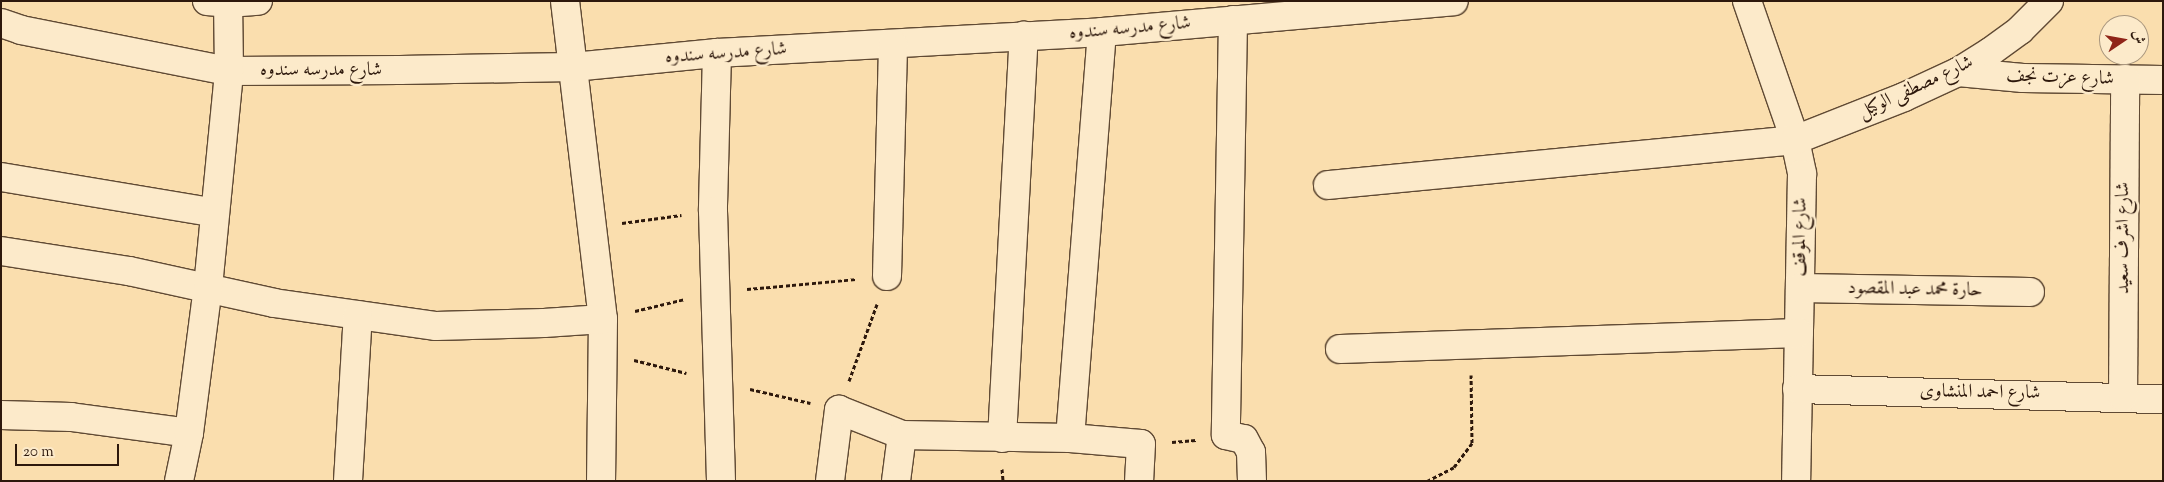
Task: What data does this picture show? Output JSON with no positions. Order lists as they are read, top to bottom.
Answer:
{
  "streets": {
    "street": [
      "شارع مدرسه سندوه",
      "شارع عزت نجف",
      "شارع مصطفى الوكيل",
      "شارع الموقف",
      "شارع اشرف سعيد",
      "حارة محمد عبد المقصود",
      "شارع احمد المنشاوى"
    ]
  },
  "crossings": [
    ["شارع عزت نجف", "شارع مصطفى الوكيل"],
    ["شارع عزت نجف", "شارع اشرف سعيد"],
    ["شارع مصطفى الوكيل", "شارع الموقف"],
    ["شارع الموقف", "حارة محمد عبد المقصود"],
    ["شارع الموقف", "شارع احمد المنشاوى"],
    ["شارع اشرف سعيد", "شارع احمد المنشاوى"]
  ],
  "scale_bar": "20 m",
  "north": "right"
}
